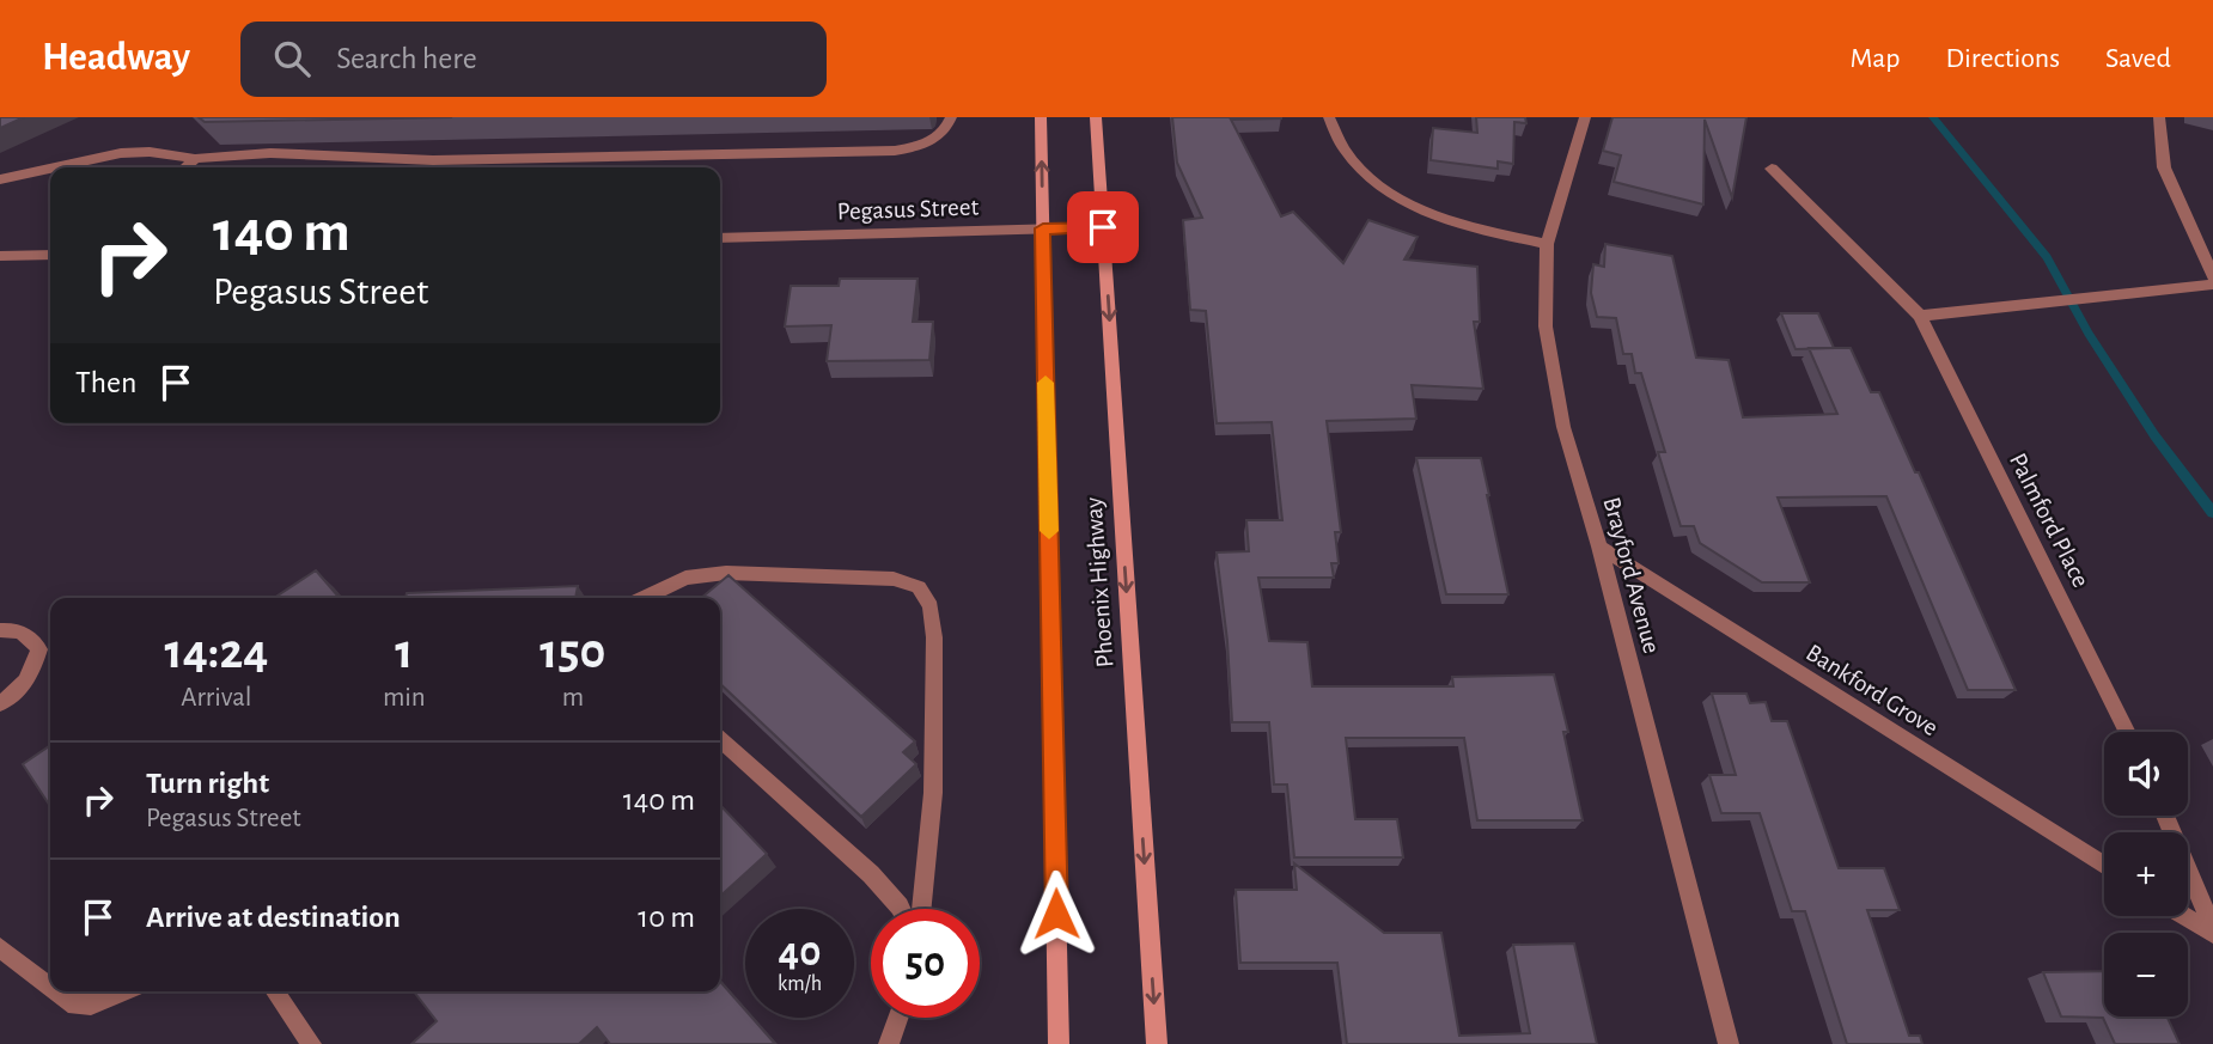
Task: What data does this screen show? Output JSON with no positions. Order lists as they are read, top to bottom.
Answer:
{
  "streets": {
    "main road": ["Phoenix Highway"],
    "street": [
      "Pegasus Street",
      "Palmford Place",
      "Brayford Avenue",
      "Bankford Grove"
    ]
  },
  "crossings": [
    ["Pegasus Street", "Phoenix Highway"],
    ["Brayford Avenue", "Bankford Grove"]
  ],
  "page": {
    "header": "Headway",
    "search": "Search here",
    "nav": ["Map", "Directions", "Saved"],
    "turn": ["140 m", "Pegasus Street"],
    "then": "Then",
    "eta": [
      "14:24",
      "Arrival",
      "1",
      "min",
      "150",
      "m"
    ],
    "map_buttons": ["+", "−"],
    "list": [
      {
        "name": "Turn right",
        "note": "Pegasus Street",
        "value": "140 m"
      },
      {
        "name": "Arrive at destination",
        "value": "10 m"
      }
    ],
    "speed": "40 km/h",
    "limit": "50"
  }
}
